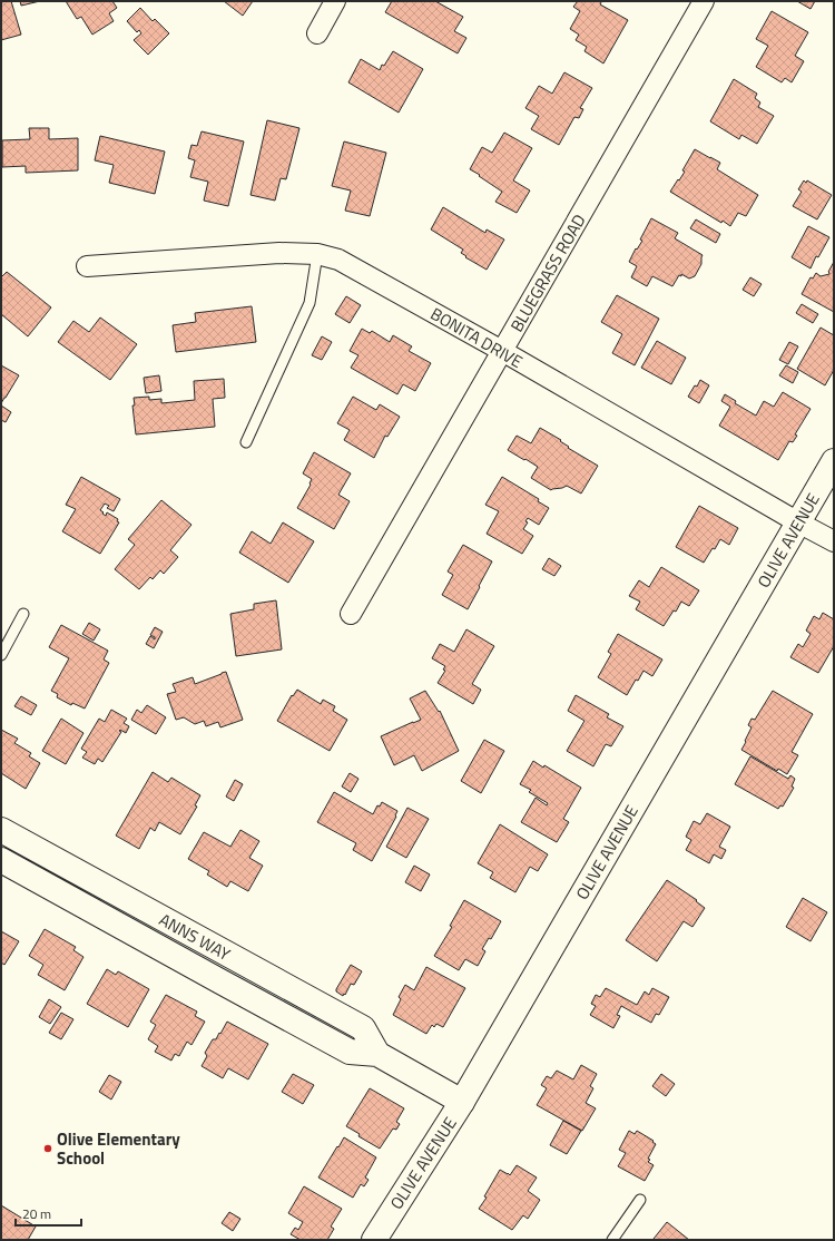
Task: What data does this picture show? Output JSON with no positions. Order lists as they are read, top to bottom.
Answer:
{
  "streets": {
    "street": [
      "BLUEGRASS ROAD",
      "BONITA DRIVE",
      "OLIVE AVENUE",
      "ANNS WAY"
    ]
  },
  "crossings": [
    ["BLUEGRASS ROAD", "BONITA DRIVE"],
    ["BONITA DRIVE", "OLIVE AVENUE"],
    ["OLIVE AVENUE", "ANNS WAY"]
  ],
  "places": ["Olive Elementary School"],
  "scale_bar": "20 m"
}
